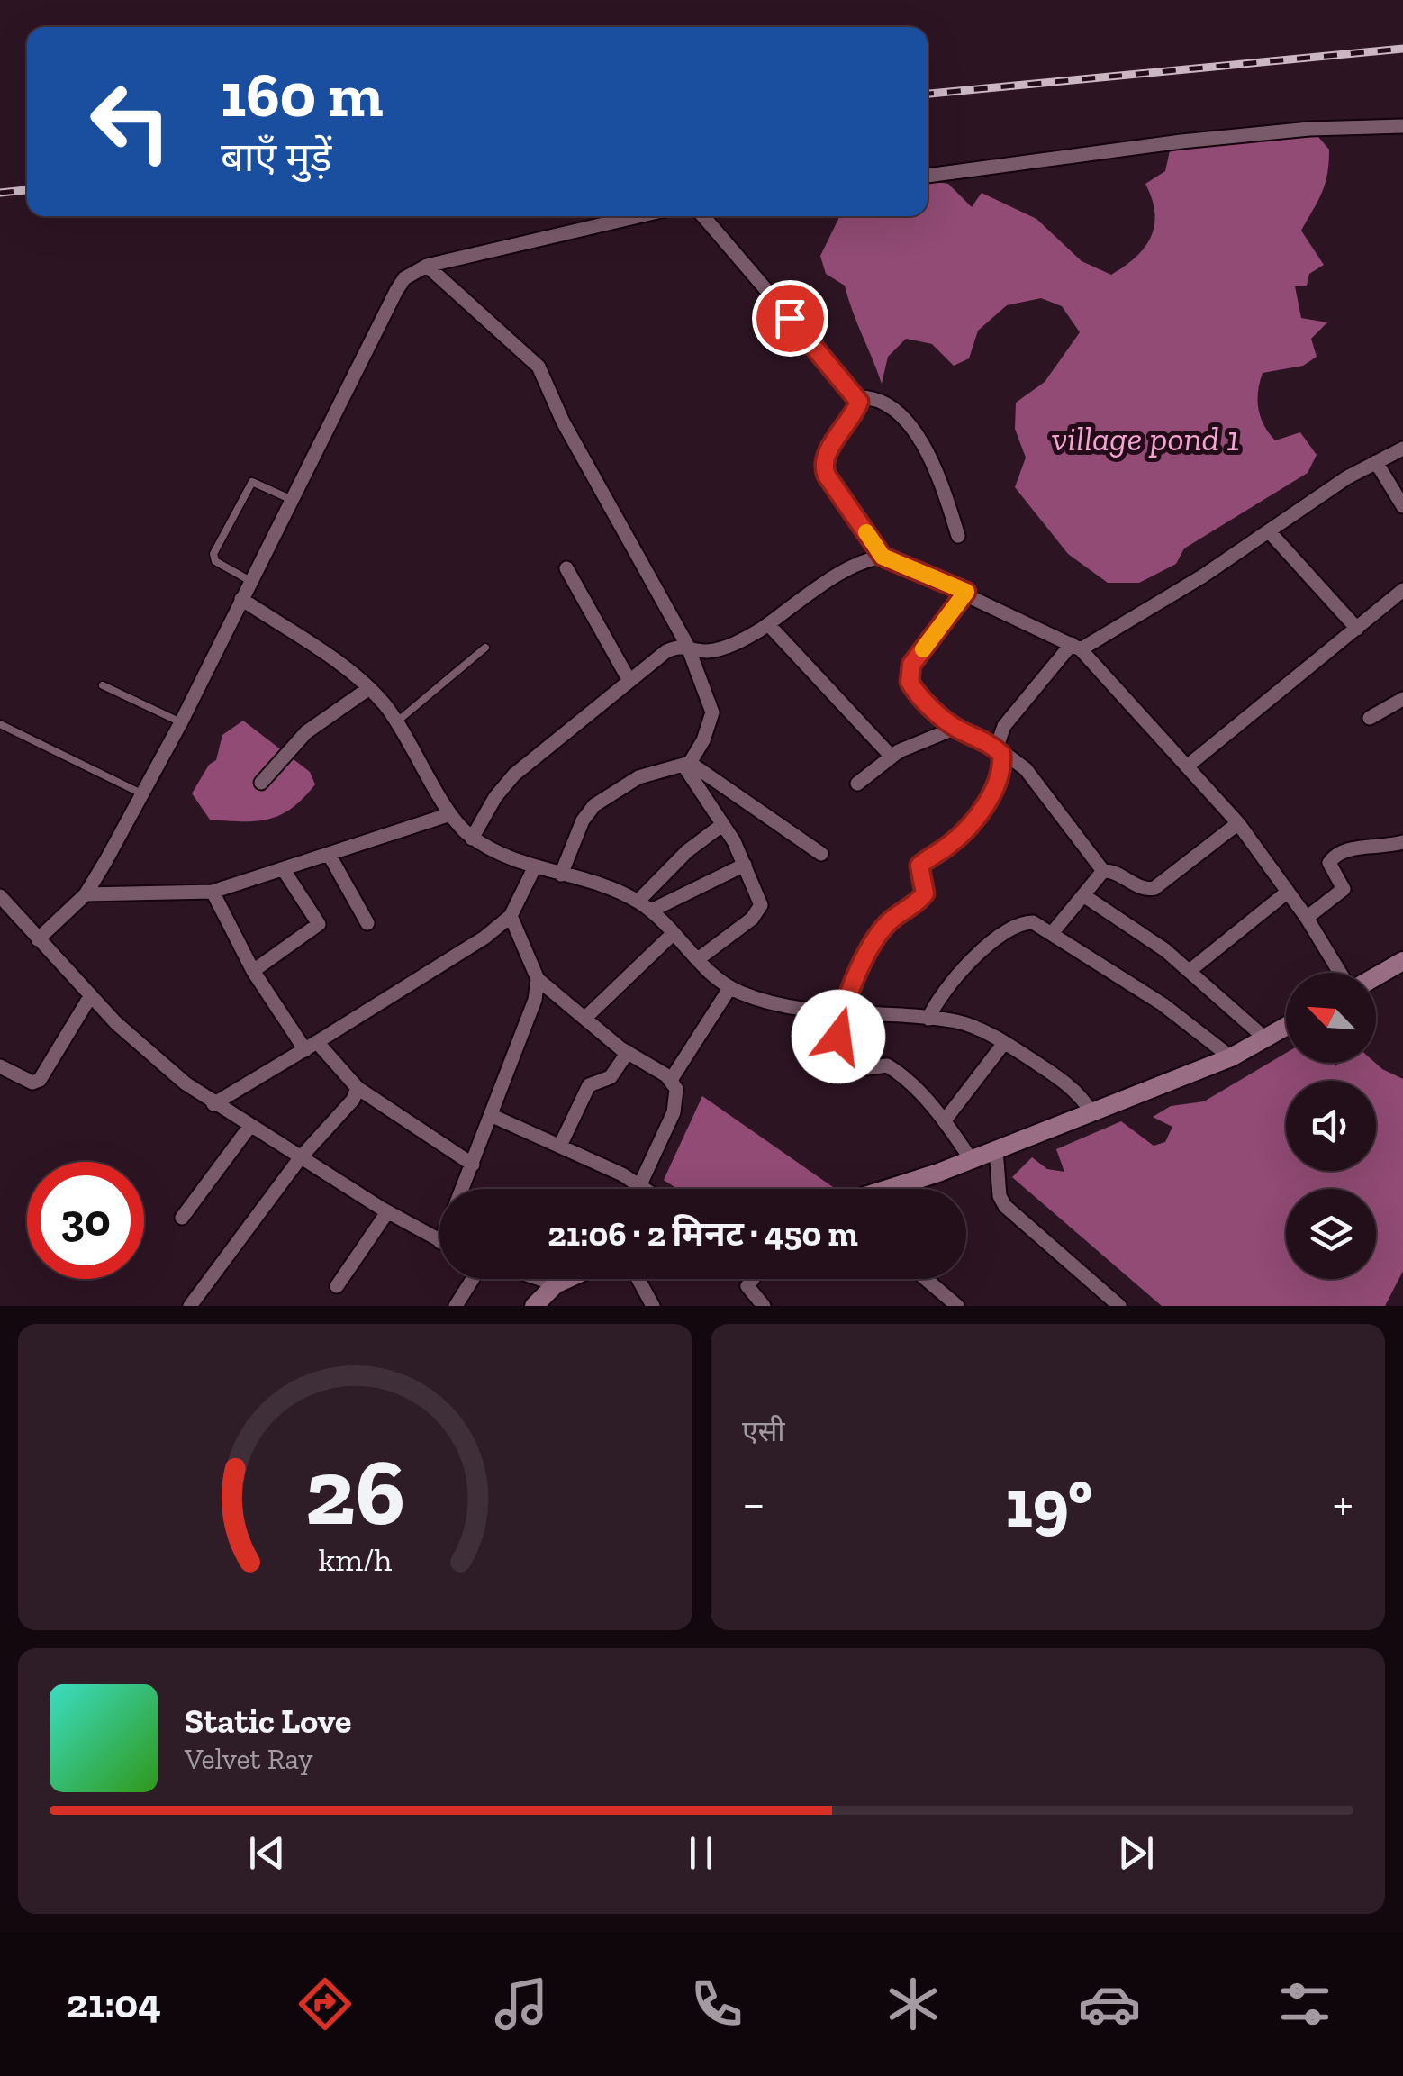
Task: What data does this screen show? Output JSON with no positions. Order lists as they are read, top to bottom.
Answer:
{
  "water": ["village pond 1"],
  "north": "top left",
  "page": {
    "turn": ["160 m", "बाएँ मुड़ें"],
    "limit": "30",
    "trip": "21:06 · 2 मिनट · 450 m",
    "tile": "एसी",
    "heat": ["−", "19°", "+"],
    "song": ["Static Love", "Velvet Ray"],
    "tabs": "21:04",
    "gauge": ["26", "km/h"]
  }
}
